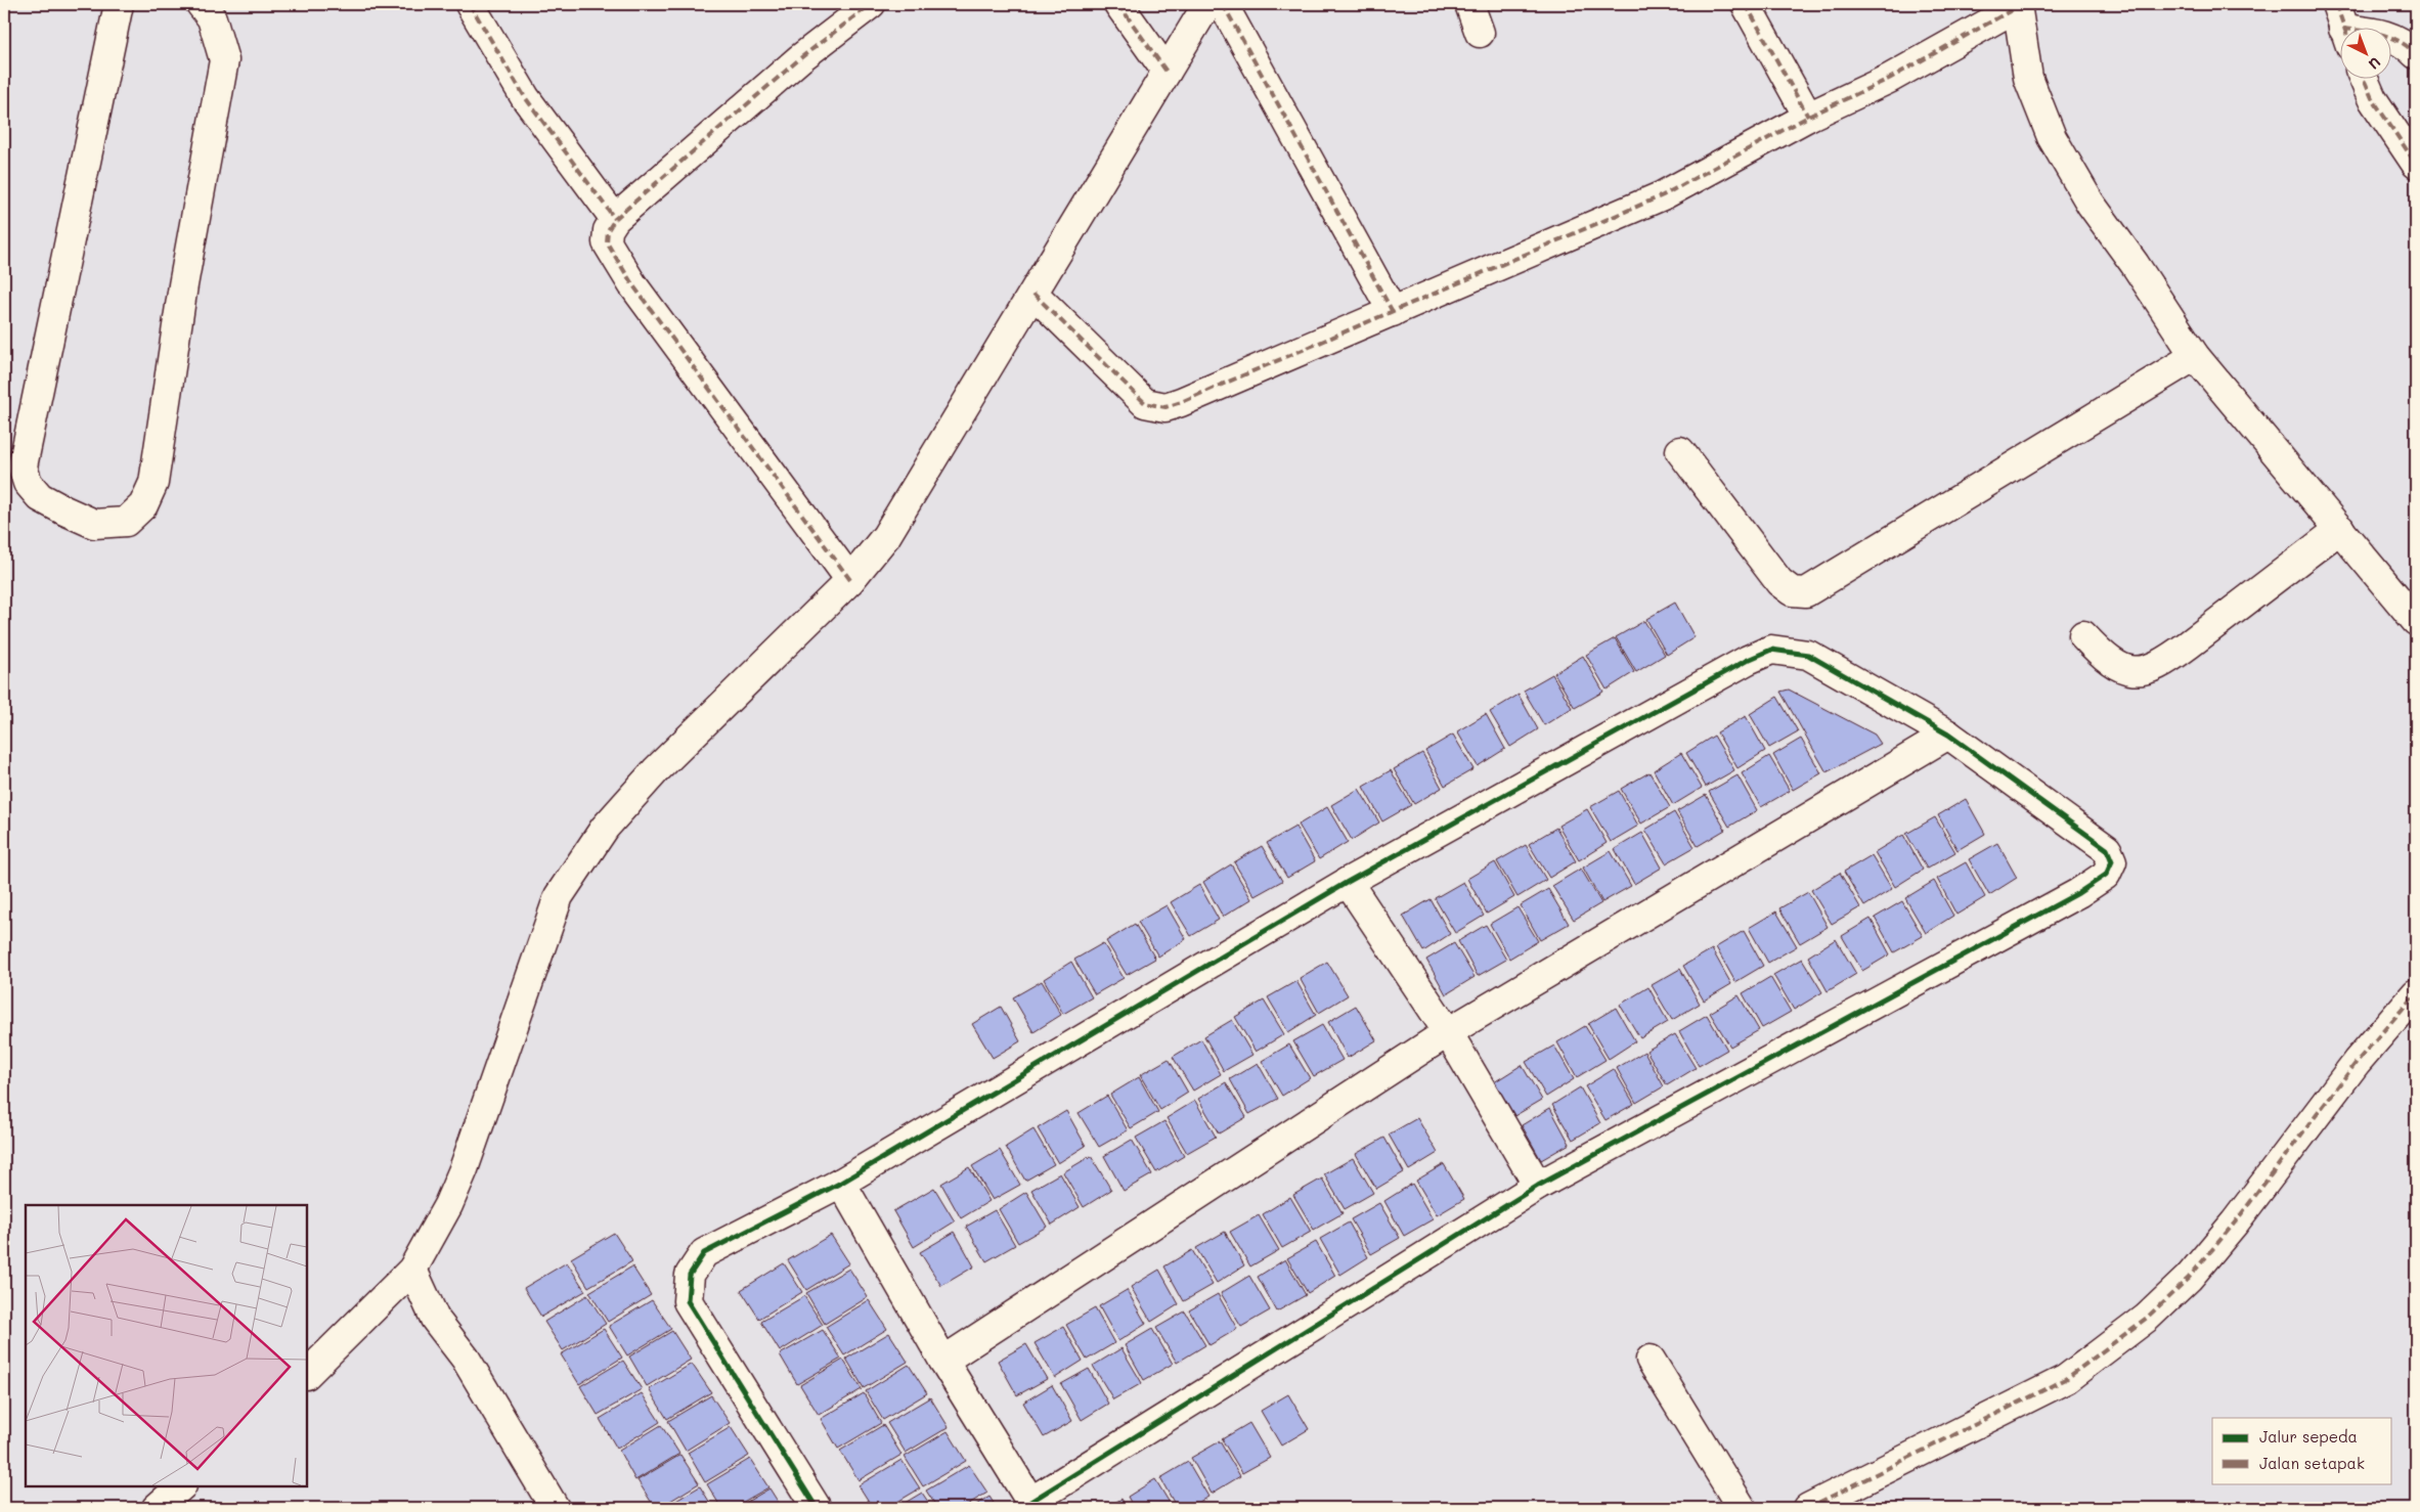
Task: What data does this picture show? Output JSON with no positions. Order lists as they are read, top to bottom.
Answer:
{
  "legend": ["Jalur sepeda", "Jalan setapak"],
  "north": "bottom right"
}
